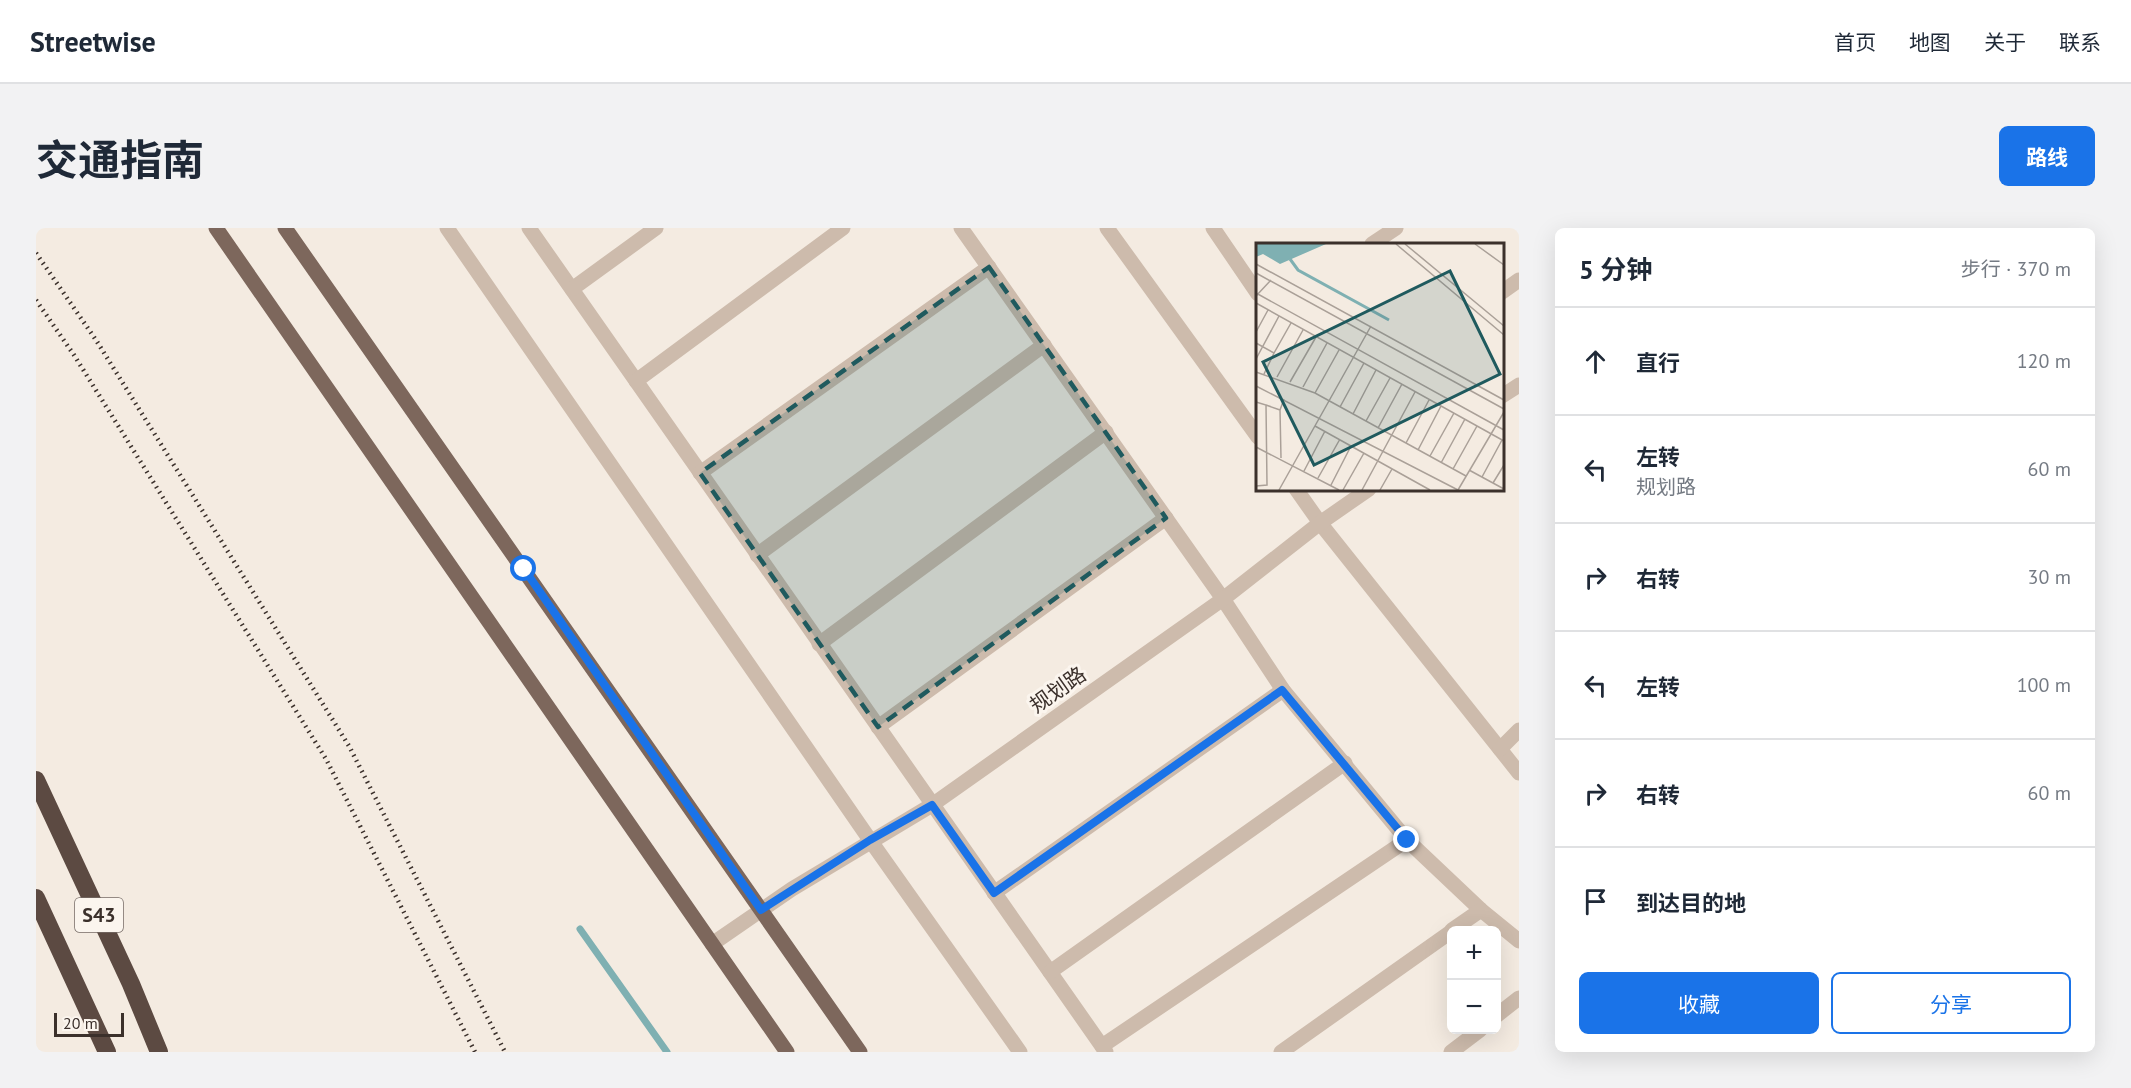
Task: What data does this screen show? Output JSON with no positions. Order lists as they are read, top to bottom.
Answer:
{
  "streets": {
    "highway": ["S43"],
    "street": ["规划路"]
  },
  "scale_bar": "20 m",
  "page": {
    "header": "Streetwise",
    "nav": [
      "首页",
      "地图",
      "关于",
      "联系"
    ],
    "title": "交通指南",
    "buttons": [
      "路线",
      ["收藏", "分享"]
    ],
    "heading": ["5 分钟", "步行 · 370 m"],
    "list": [
      ["直行", "120 m"],
      ["左转", "规划路", "60 m"],
      ["右转", "30 m"],
      ["左转", "100 m"],
      ["右转", "60 m"],
      "到达目的地"
    ],
    "map_buttons": ["+", "−"],
    "scale": "20 m"
  }
}
